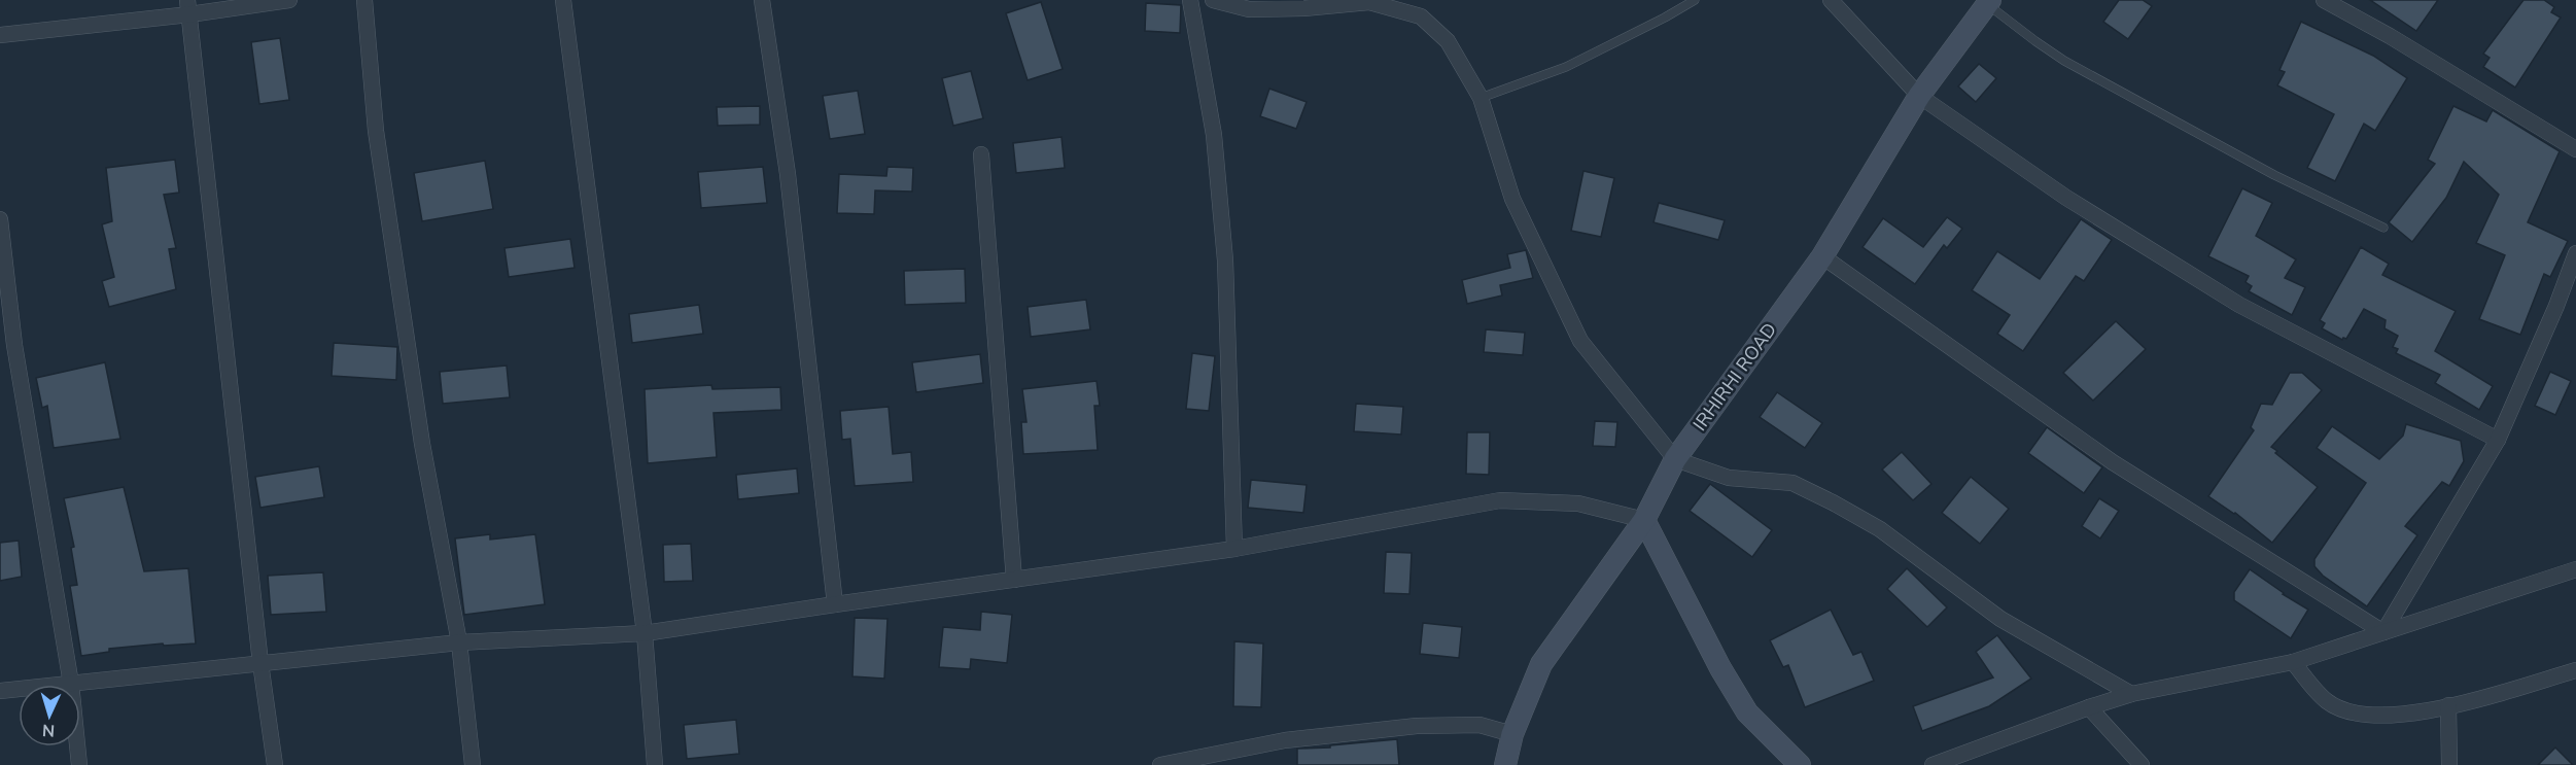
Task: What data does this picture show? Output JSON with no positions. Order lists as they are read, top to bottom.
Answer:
{
  "streets": {
    "street": ["IRHIRHI ROAD"]
  },
  "north": "bottom"
}
